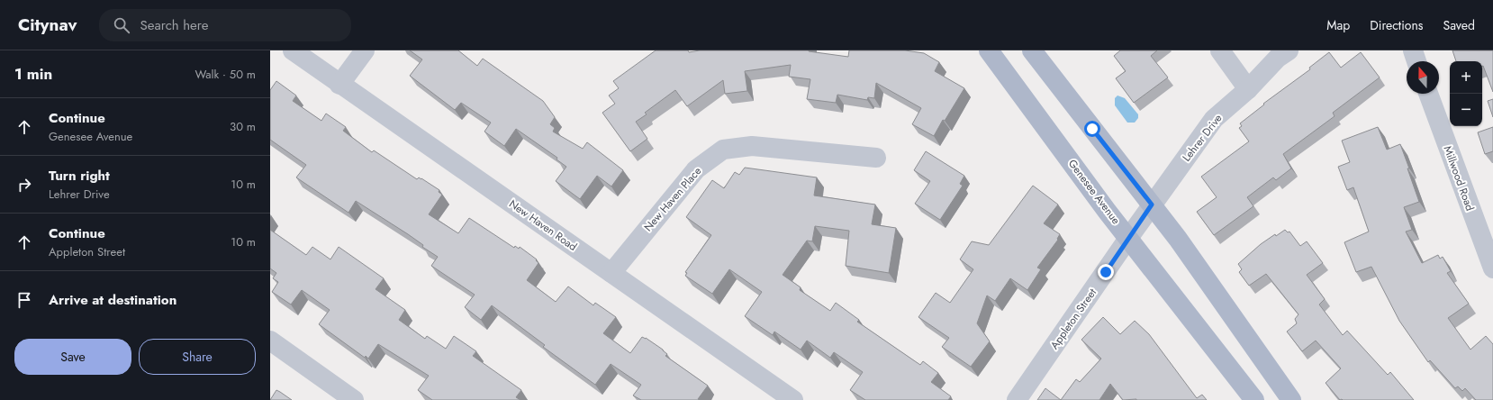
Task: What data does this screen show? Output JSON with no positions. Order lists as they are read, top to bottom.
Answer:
{
  "streets": {
    "main road": ["Genesee Avenue"],
    "street": [
      "Lehrer Drive",
      "Millwood Road",
      "New Haven Place",
      "New Haven Road",
      "Appleton Street"
    ]
  },
  "crossings": [
    ["Lehrer Drive", "Genesee Avenue"],
    ["Lehrer Drive", "Appleton Street"],
    ["Genesee Avenue", "Appleton Street"],
    ["New Haven Place", "New Haven Road"]
  ],
  "north": "top",
  "page": {
    "header": "Citynav",
    "search": "Search here",
    "nav": ["Map", "Directions", "Saved"],
    "heading": ["1 min", "Walk · 50 m"],
    "map_buttons": ["+", "−"],
    "list": [
      ["Continue", "Genesee Avenue", "30 m"],
      ["Turn right", "Lehrer Drive", "10 m"],
      ["Continue", "Appleton Street", "10 m"],
      "Arrive at destination"
    ],
    "buttons": ["Save", "Share"]
  }
}
